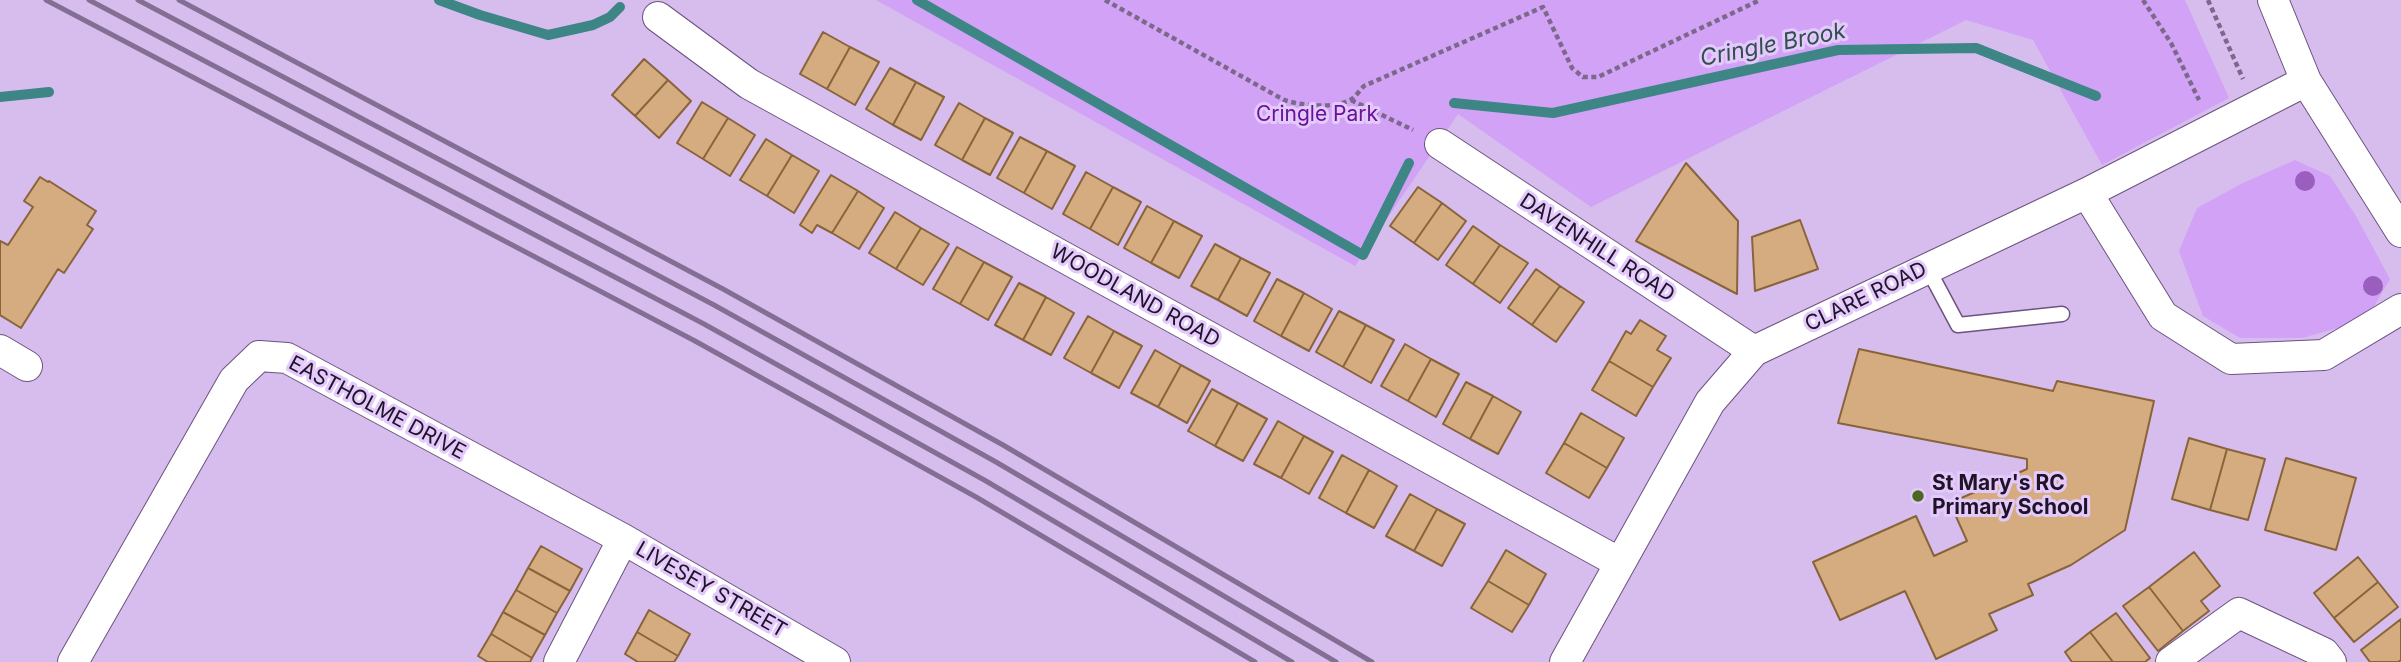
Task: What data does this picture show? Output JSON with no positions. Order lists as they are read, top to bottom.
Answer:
{
  "streets": {
    "street": [
      "DAVENHILL ROAD",
      "WOODLAND ROAD",
      "CLARE ROAD",
      "EASTHOLME DRIVE",
      "LIVESEY STREET"
    ]
  },
  "crossings": [
    ["DAVENHILL ROAD", "CLARE ROAD"],
    ["WOODLAND ROAD", "CLARE ROAD"],
    ["EASTHOLME DRIVE", "LIVESEY STREET"]
  ],
  "water": ["Cringle Brook"],
  "parks": ["Cringle Park"],
  "places": ["St Mary's RC Primary School"]
}
